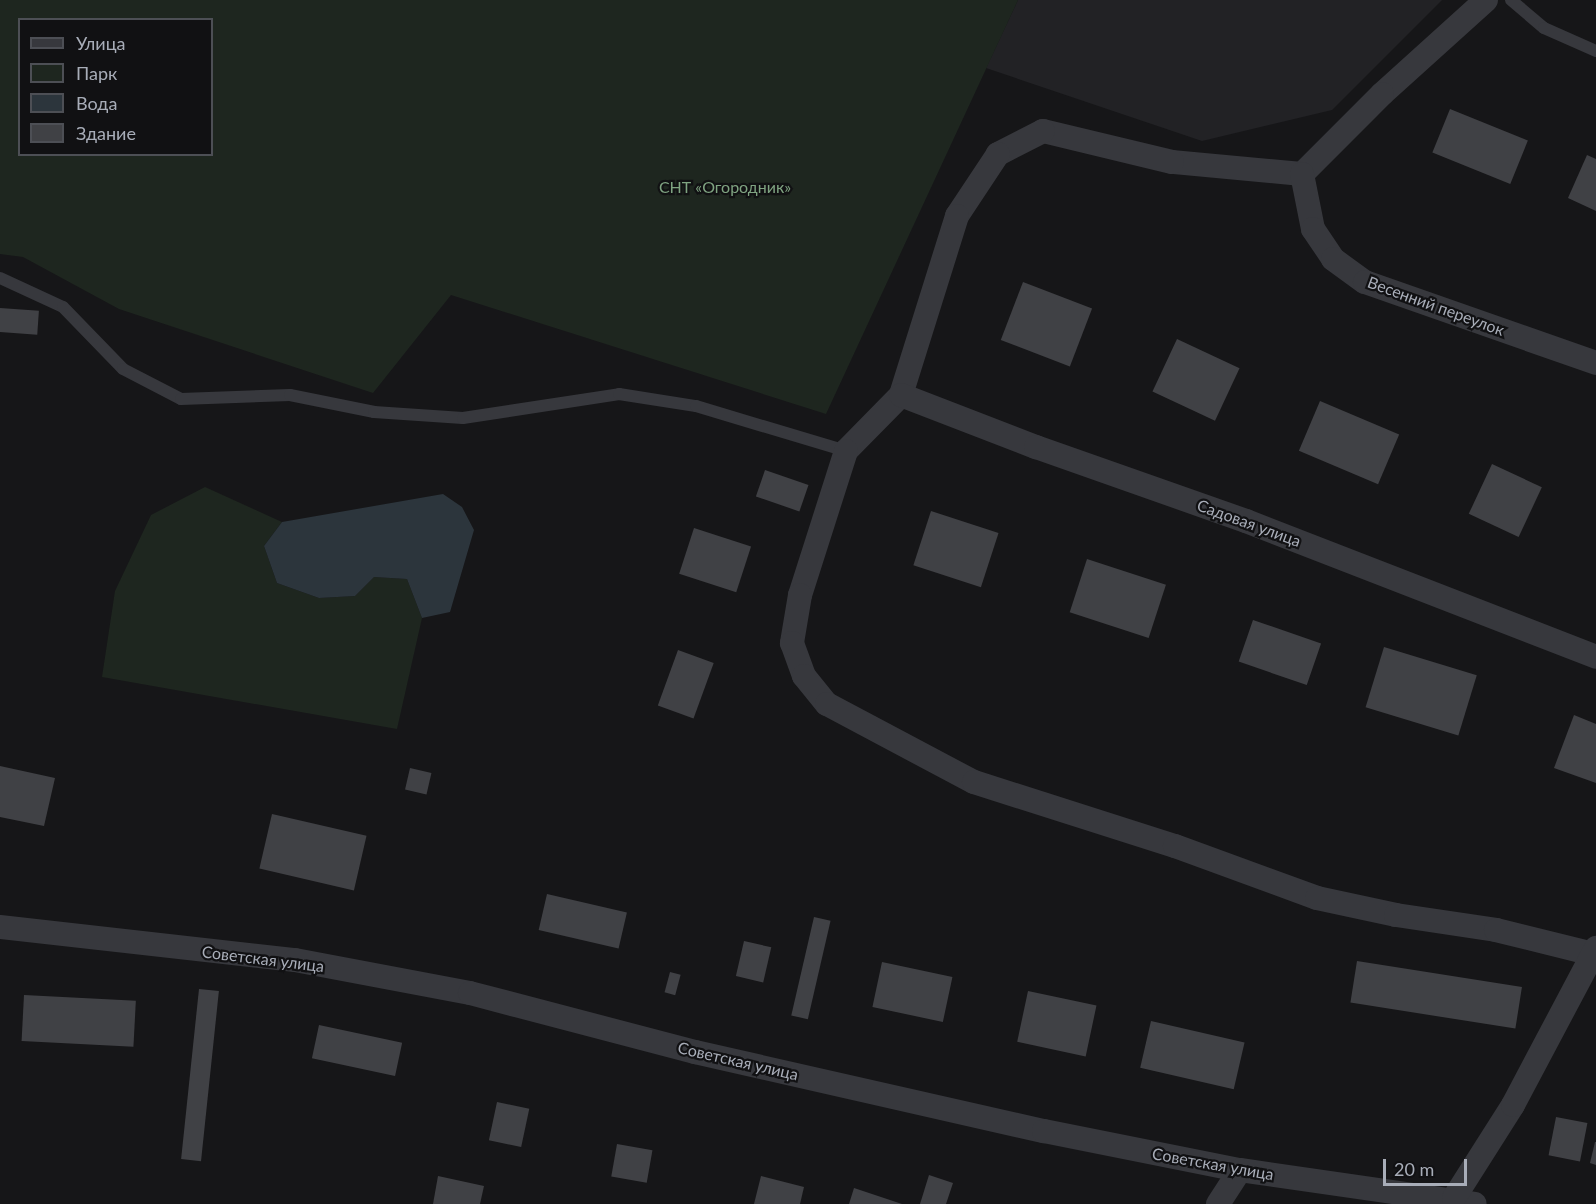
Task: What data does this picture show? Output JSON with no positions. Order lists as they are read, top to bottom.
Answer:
{
  "streets": {
    "street": ["Весенний переулок", "Садовая улица", "Советская улица"]
  },
  "parks": ["СНТ «Огородник»"],
  "legend": [
    "Улица",
    "Парк",
    "Вода",
    "Здание"
  ],
  "scale_bar": "20 m"
}
